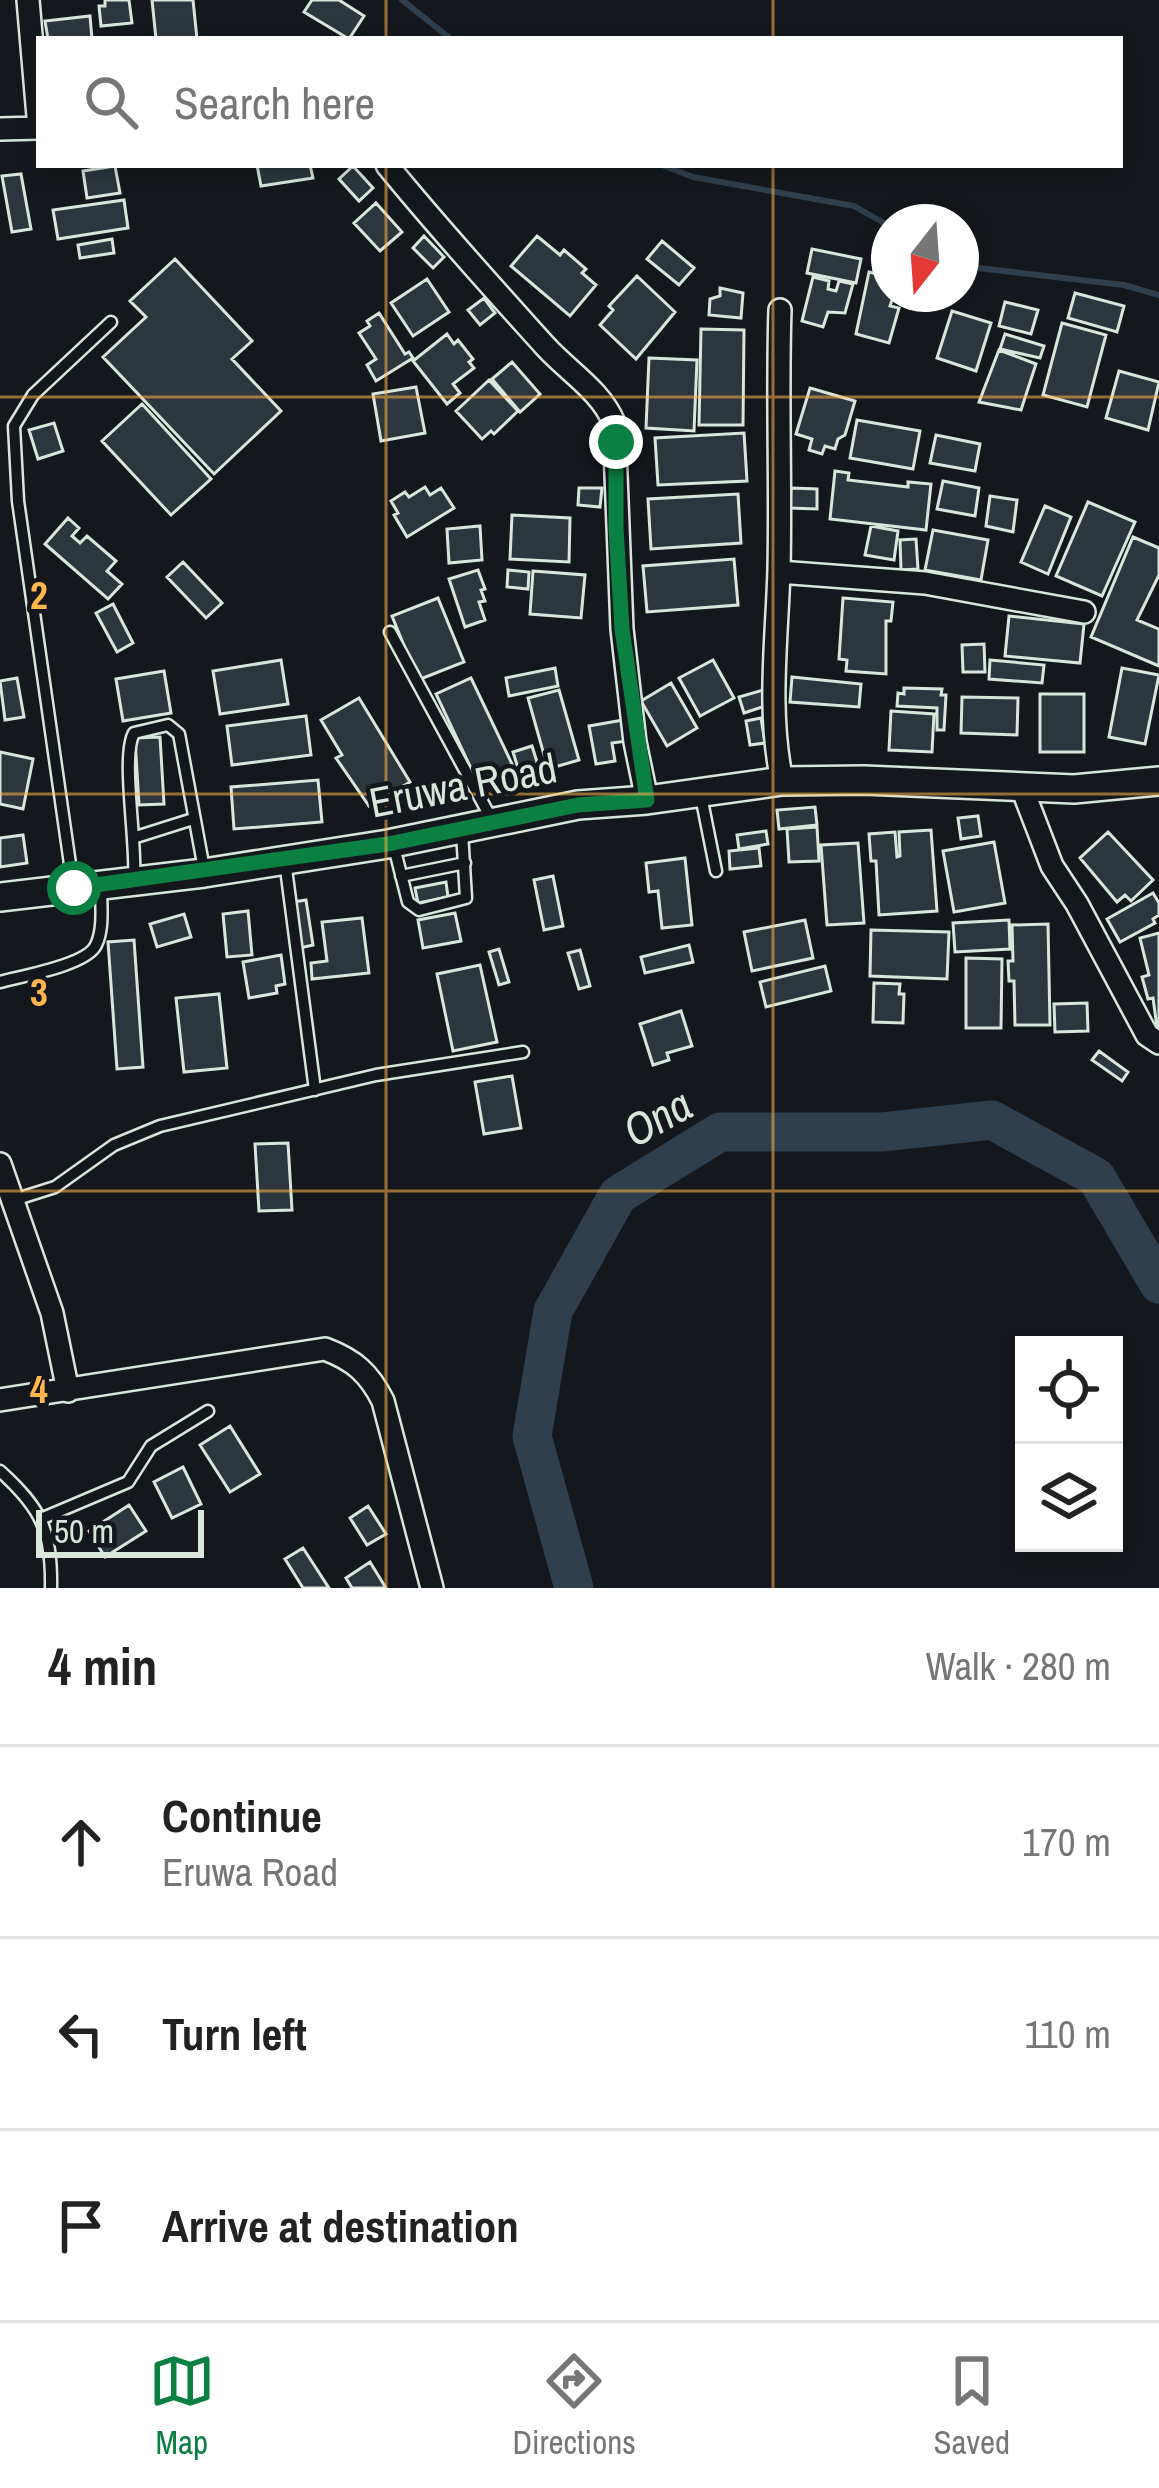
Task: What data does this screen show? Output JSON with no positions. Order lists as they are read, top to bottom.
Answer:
{
  "streets": {
    "main road": ["Eruwa Road"]
  },
  "water": ["Ona"],
  "scale_bar": "50 m",
  "north": "bottom",
  "page": {
    "search": "Search here",
    "scale": "50 m",
    "heading": ["4 min", "Walk · 280 m"],
    "list": [
      ["Continue", "Eruwa Road", "170 m"],
      ["Turn left", "110 m"],
      "Arrive at destination"
    ],
    "nav": ["Map", "Directions", "Saved"]
  },
  "grid": {
    "rows": ["2", "3", "4"]
  }
}
